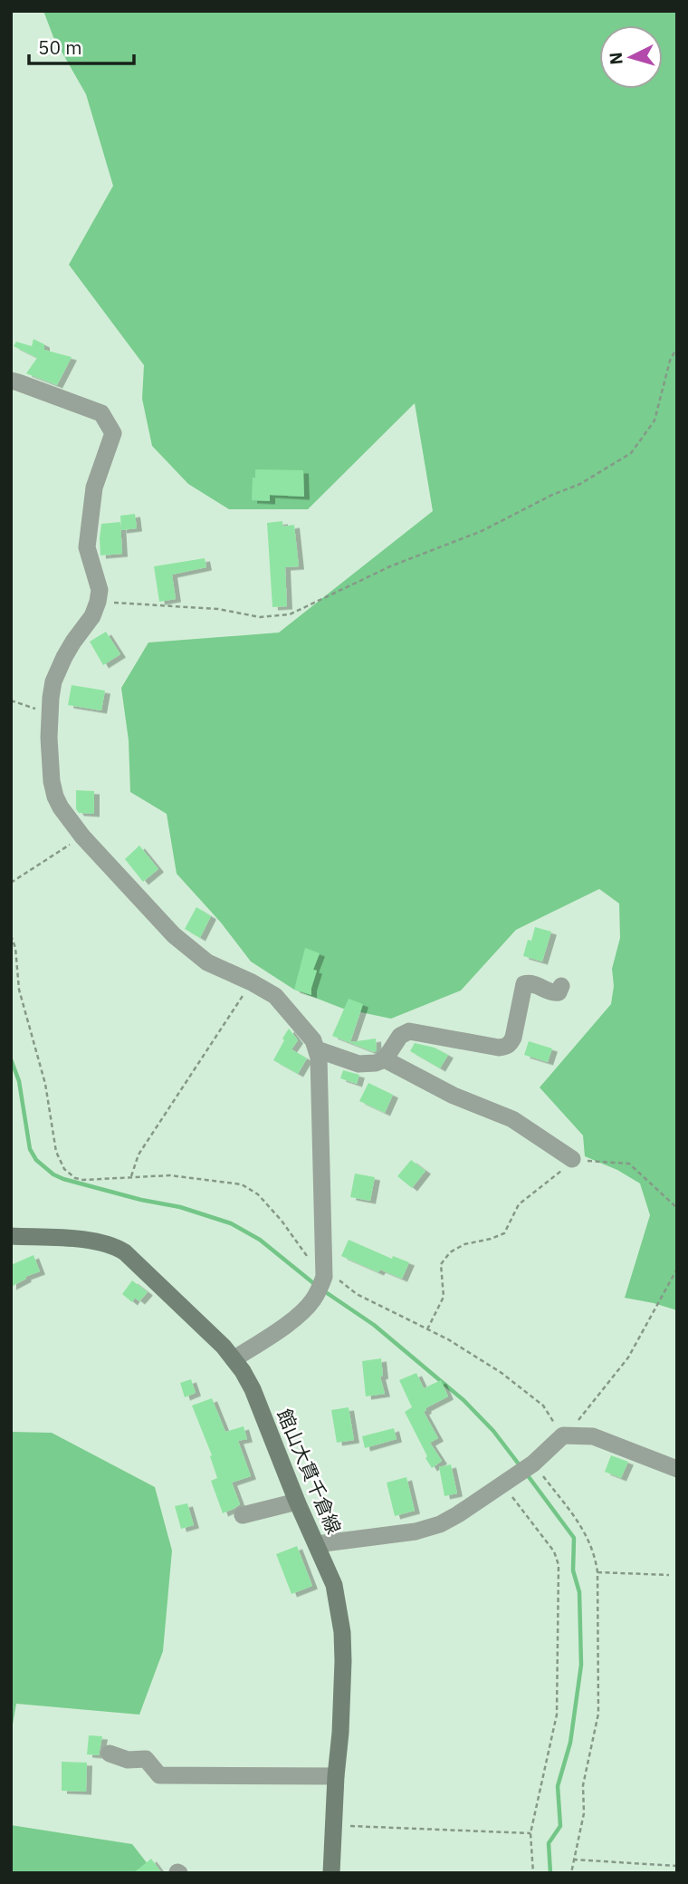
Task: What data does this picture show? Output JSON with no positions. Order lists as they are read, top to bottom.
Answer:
{
  "streets": {
    "main road": ["館山大貫千倉線"]
  },
  "scale_bar": "50 m",
  "north": "left"
}
